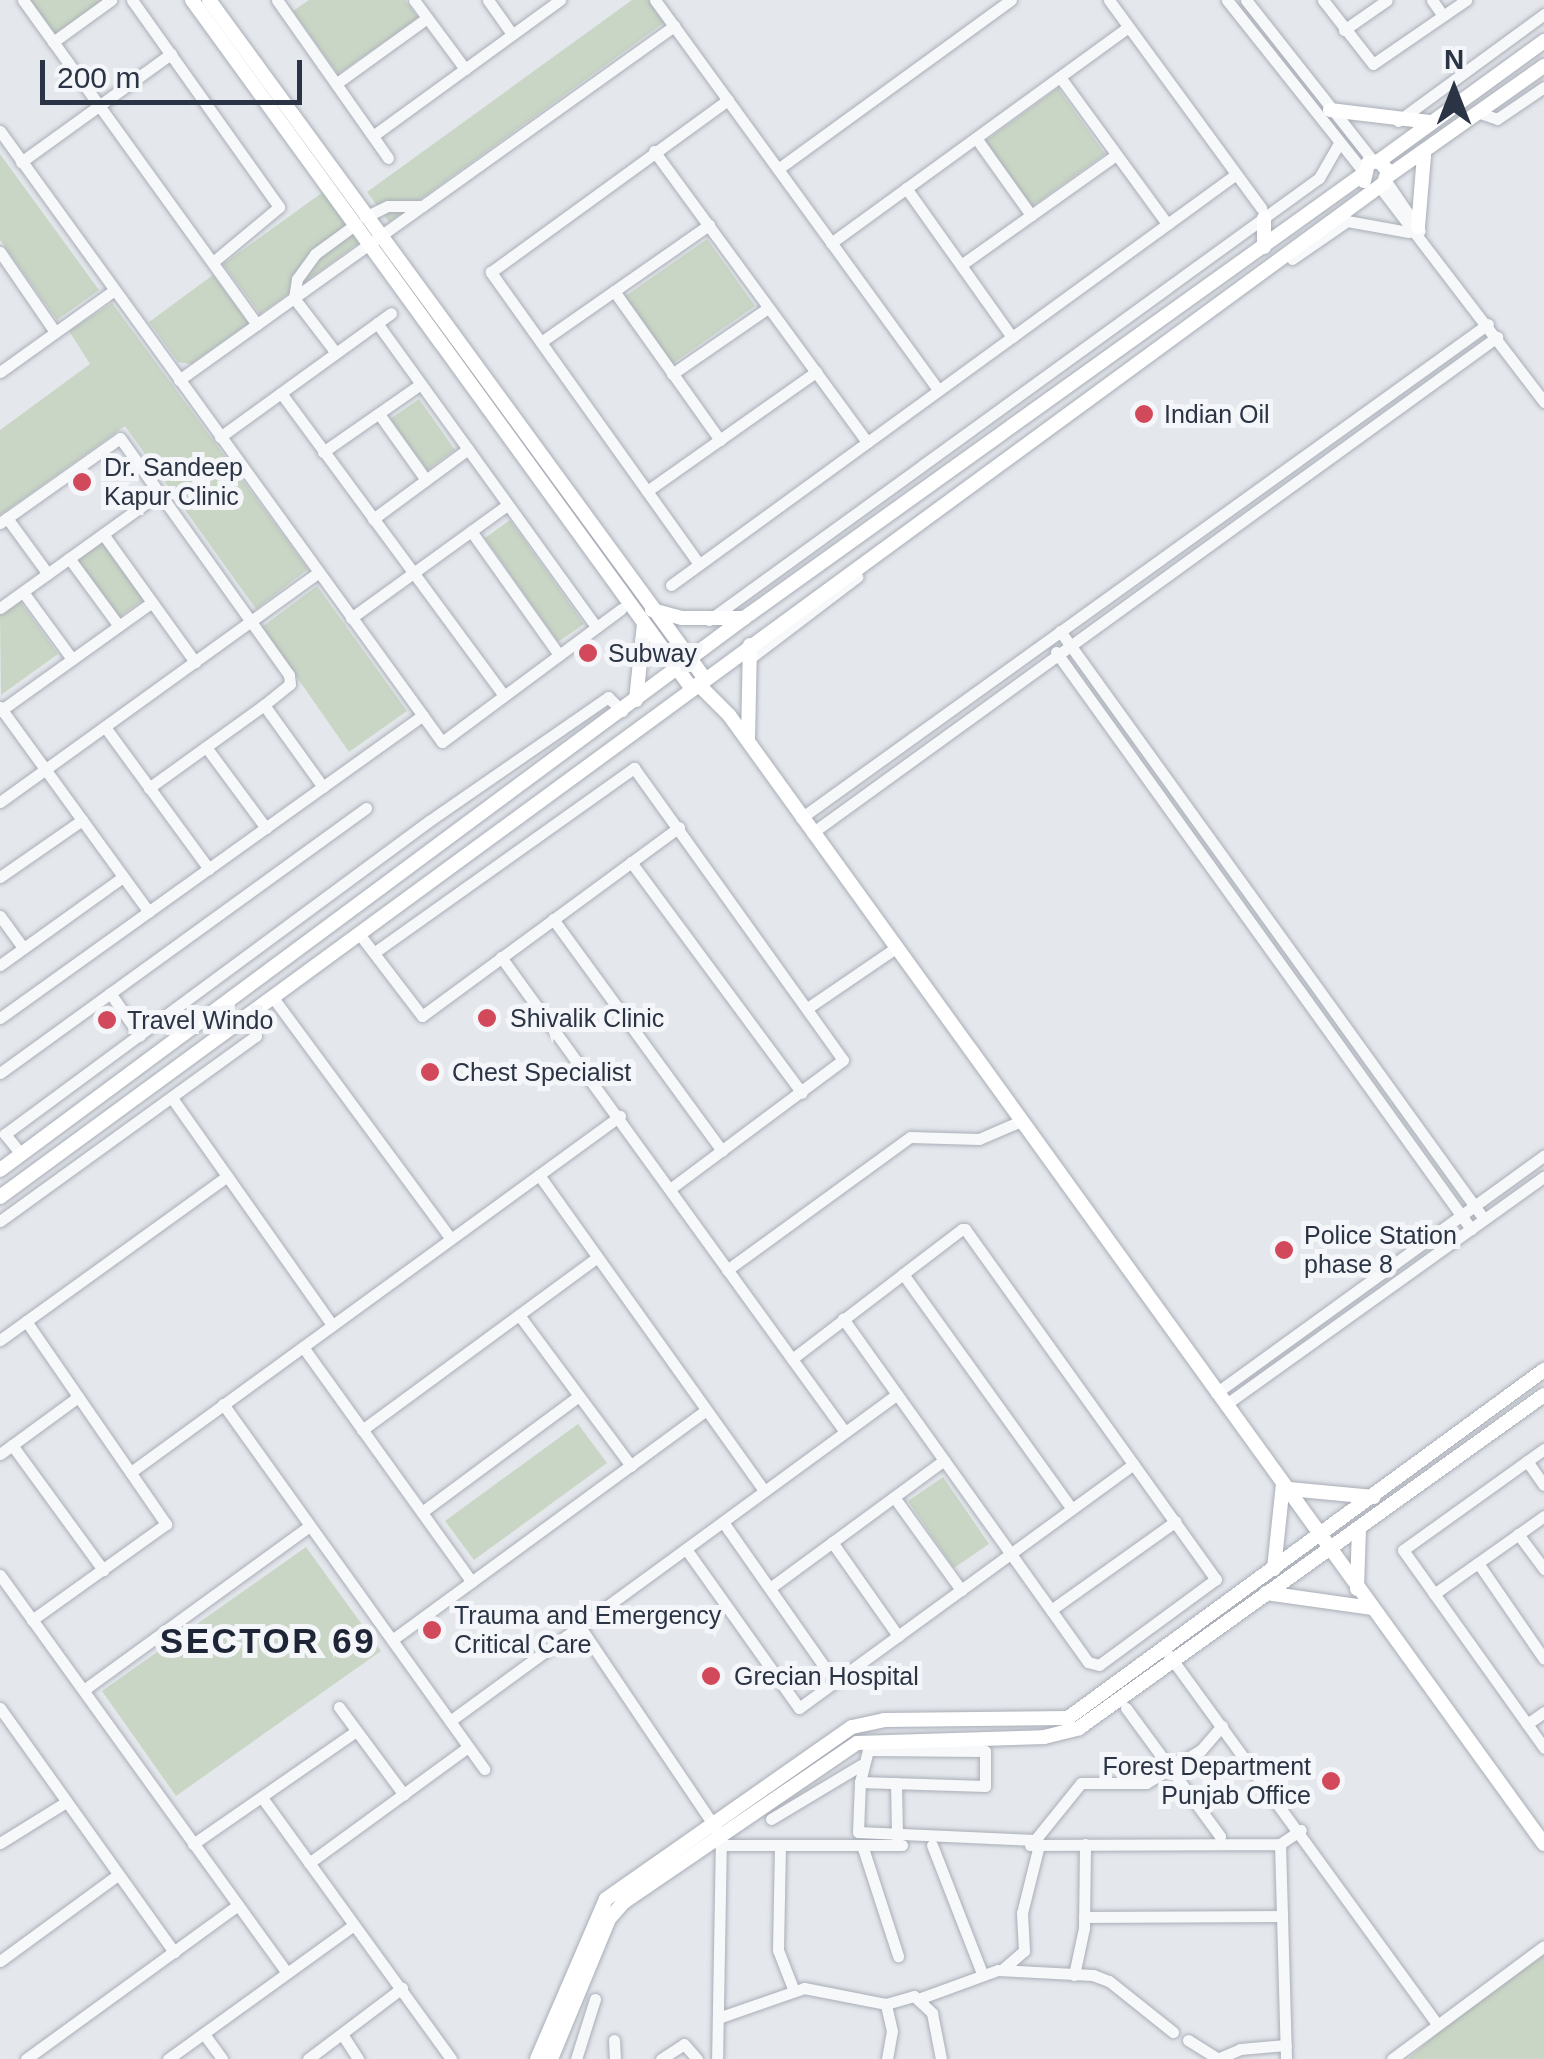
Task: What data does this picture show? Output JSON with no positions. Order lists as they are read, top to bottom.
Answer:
{
  "districts": ["SECTOR 69"],
  "places": [
    "Indian Oil",
    "Dr. Sandeep Kapur Clinic",
    "Subway",
    "Shivalik Clinic",
    "Travel Windo",
    "Chest Specialist",
    "Police Station phase 8",
    "Trauma and Emergency Critical Care",
    "Grecian Hospital",
    "Forest Department Punjab Office"
  ],
  "scale_bar": "200 m",
  "north": "top"
}
